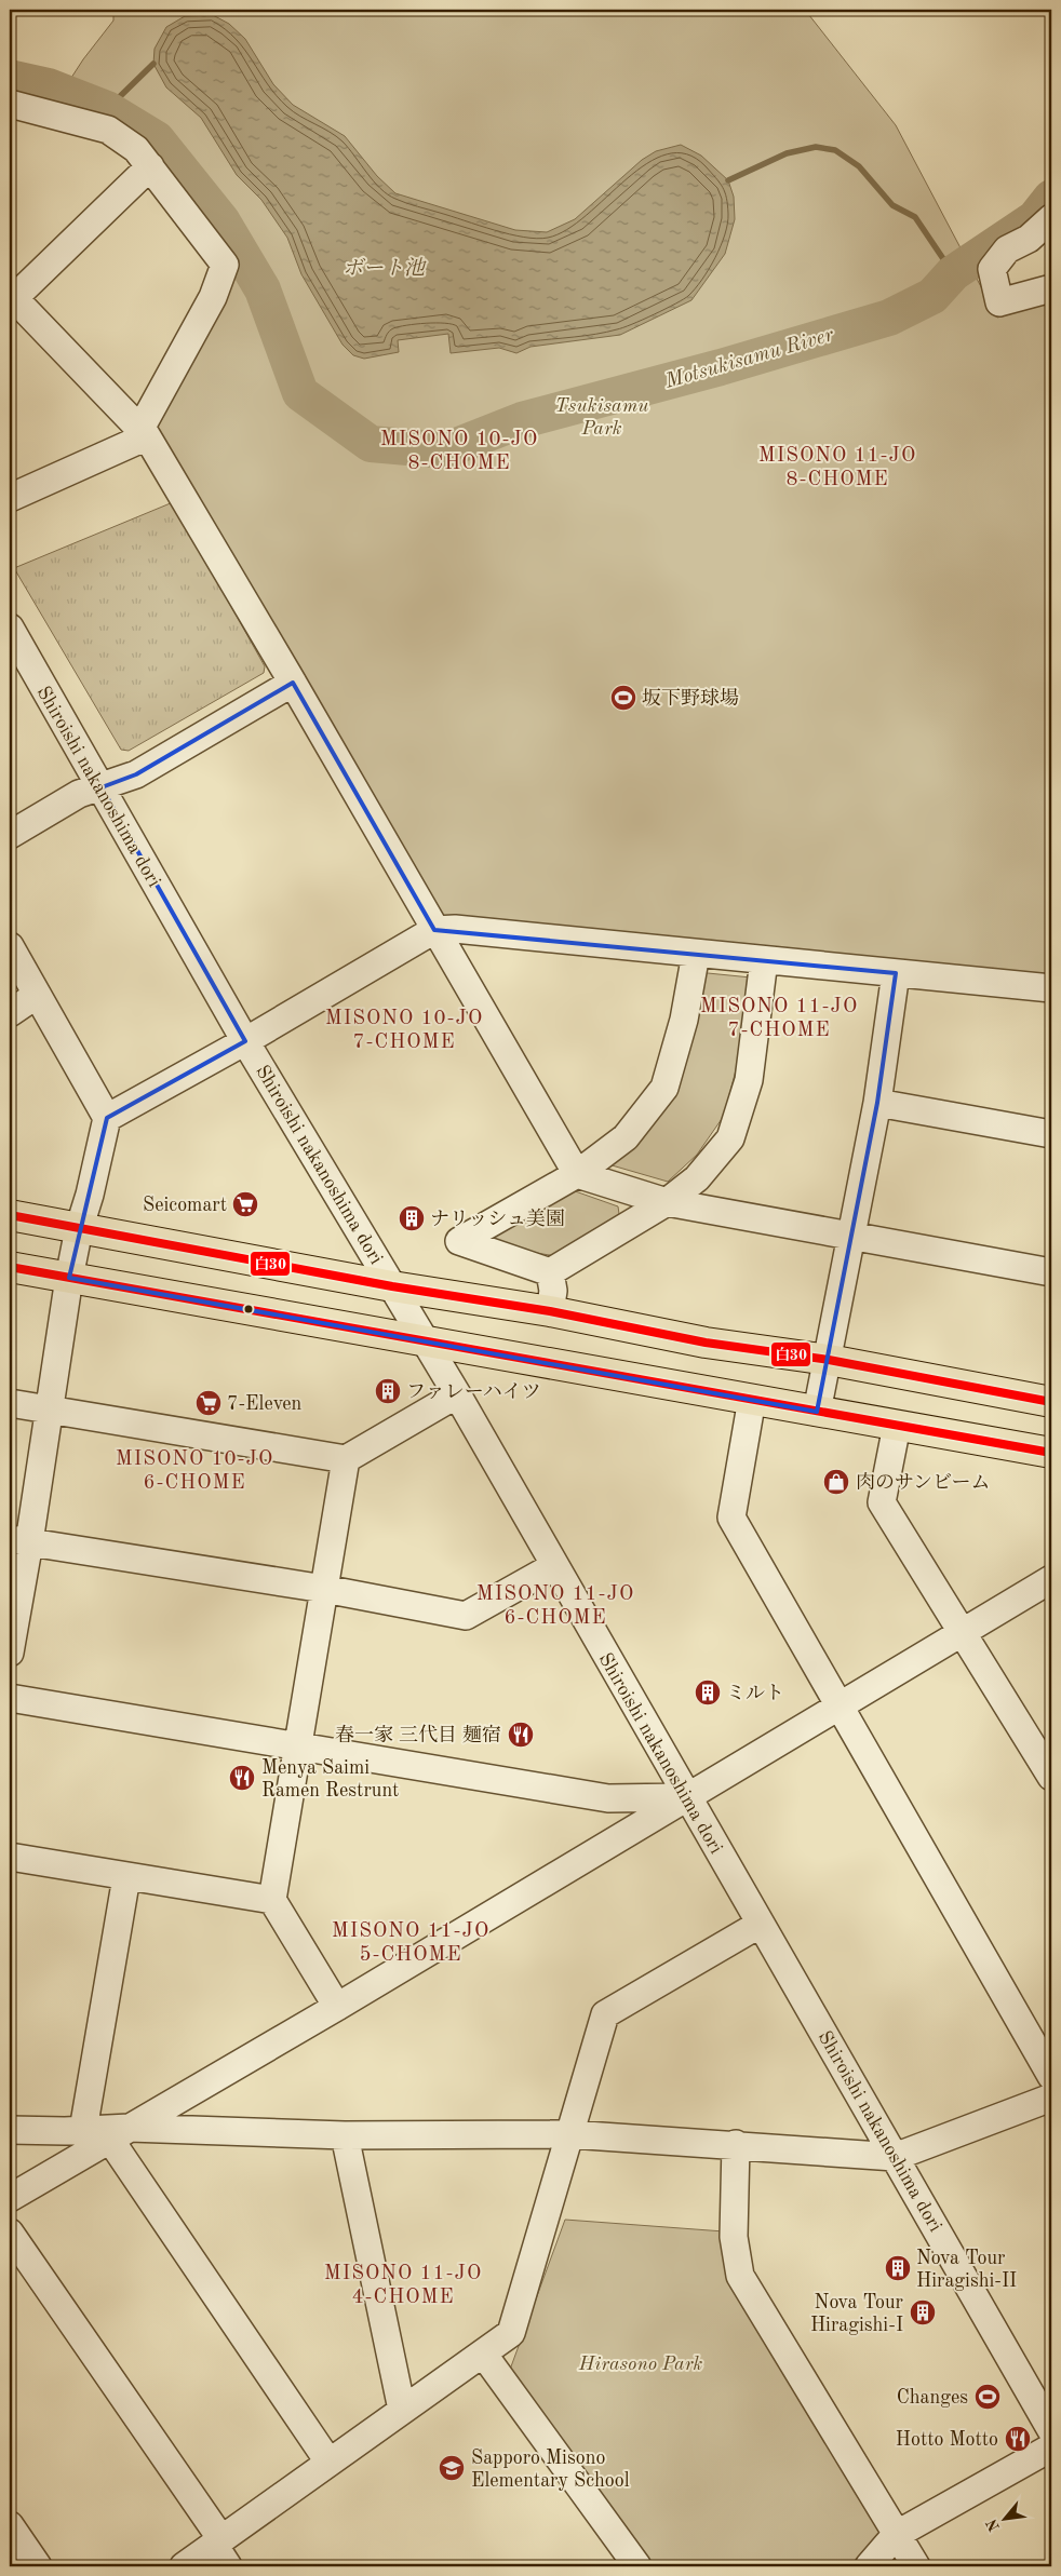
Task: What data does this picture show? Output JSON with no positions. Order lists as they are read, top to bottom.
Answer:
{
  "streets": {
    "street": ["Shiroishi nakanoshima dori"]
  },
  "districts": [
    "MISONO 10-JO 8-CHOME",
    "MISONO 11-JO 8-CHOME",
    "MISONO 11-JO 7-CHOME",
    "MISONO 10-JO 7-CHOME",
    "MISONO 10-JO 6-CHOME",
    "MISONO 11-JO 6-CHOME",
    "MISONO 11-JO 5-CHOME",
    "MISONO 11-JO 4-CHOME"
  ],
  "water": ["ボート池", "Motsukisamu River"],
  "parks": ["Tsukisamu Park", "Hirasono Park"],
  "places": {
    "sports": ["坂下野球場", "Changes"],
    "supermarket": ["Seicomart", "7-Eleven"],
    "building": [
      "ナリッシュ美園",
      "ファレーハイツ",
      "ミルト",
      "Nova Tour Hiragishi-II",
      "Nova Tour Hiragishi-I"
    ],
    "shop": ["肉のサンビーム"],
    "restaurant": ["春一家 三代目 麺宿", "Menya Saimi Ramen Restrunt", "Hotto Motto"],
    "school or university": ["Sapporo Misono Elementary School"]
  },
  "lines": ["transit line 白30"],
  "north": "bottom left"
}
